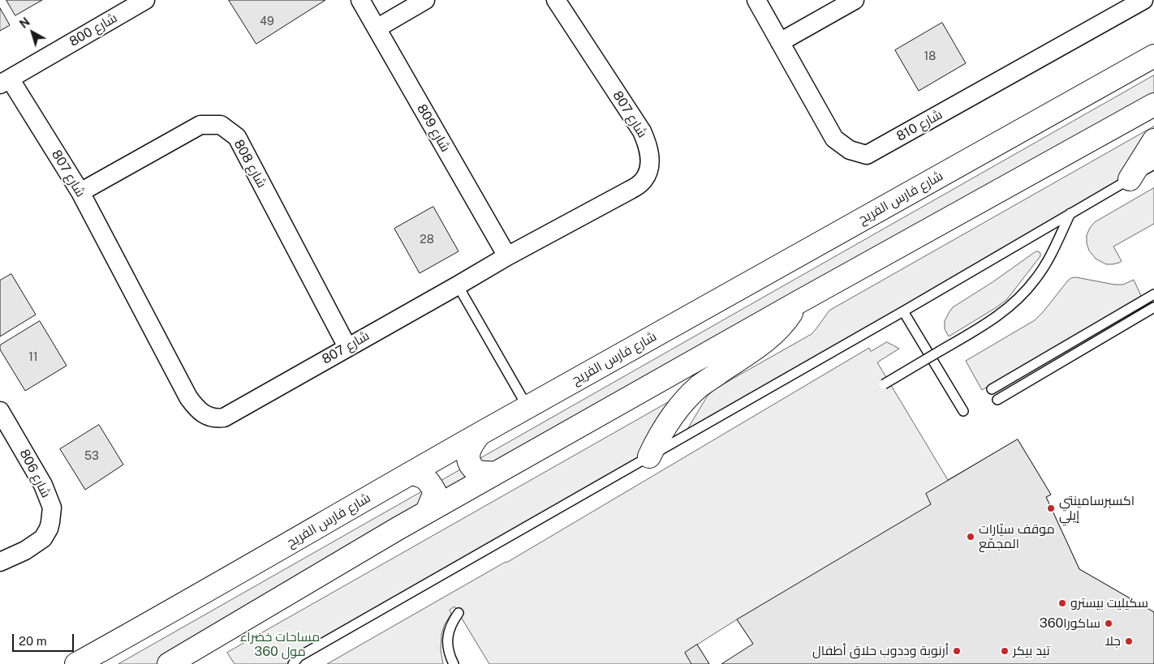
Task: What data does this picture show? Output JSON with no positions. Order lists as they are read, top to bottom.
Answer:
{
  "streets": {
    "street": [
      "شارع 800",
      "شارع 807",
      "شارع 810",
      "شارع 809",
      "شارع 808",
      "شارع فارس الفريح",
      "شارع 806"
    ]
  },
  "crossings": [
    ["شارع 800", "شارع 807"],
    ["شارع 807", "شارع 809"],
    ["شارع 807", "شارع 808"]
  ],
  "parks": ["مساحات خضراء 360 مول"],
  "places": [
    "اكسبرسامينتي إيلي",
    "موقف سيّارات المجمّع",
    "سكيليت بيسترو",
    "ساكورا360",
    "جلا",
    "أرنوبة وددوب حلاق أطفال",
    "تيد بيكر"
  ],
  "house_numbers": [
    "49",
    "18",
    "28",
    "11",
    "53"
  ],
  "scale_bar": "20 m",
  "north": "top left"
}
